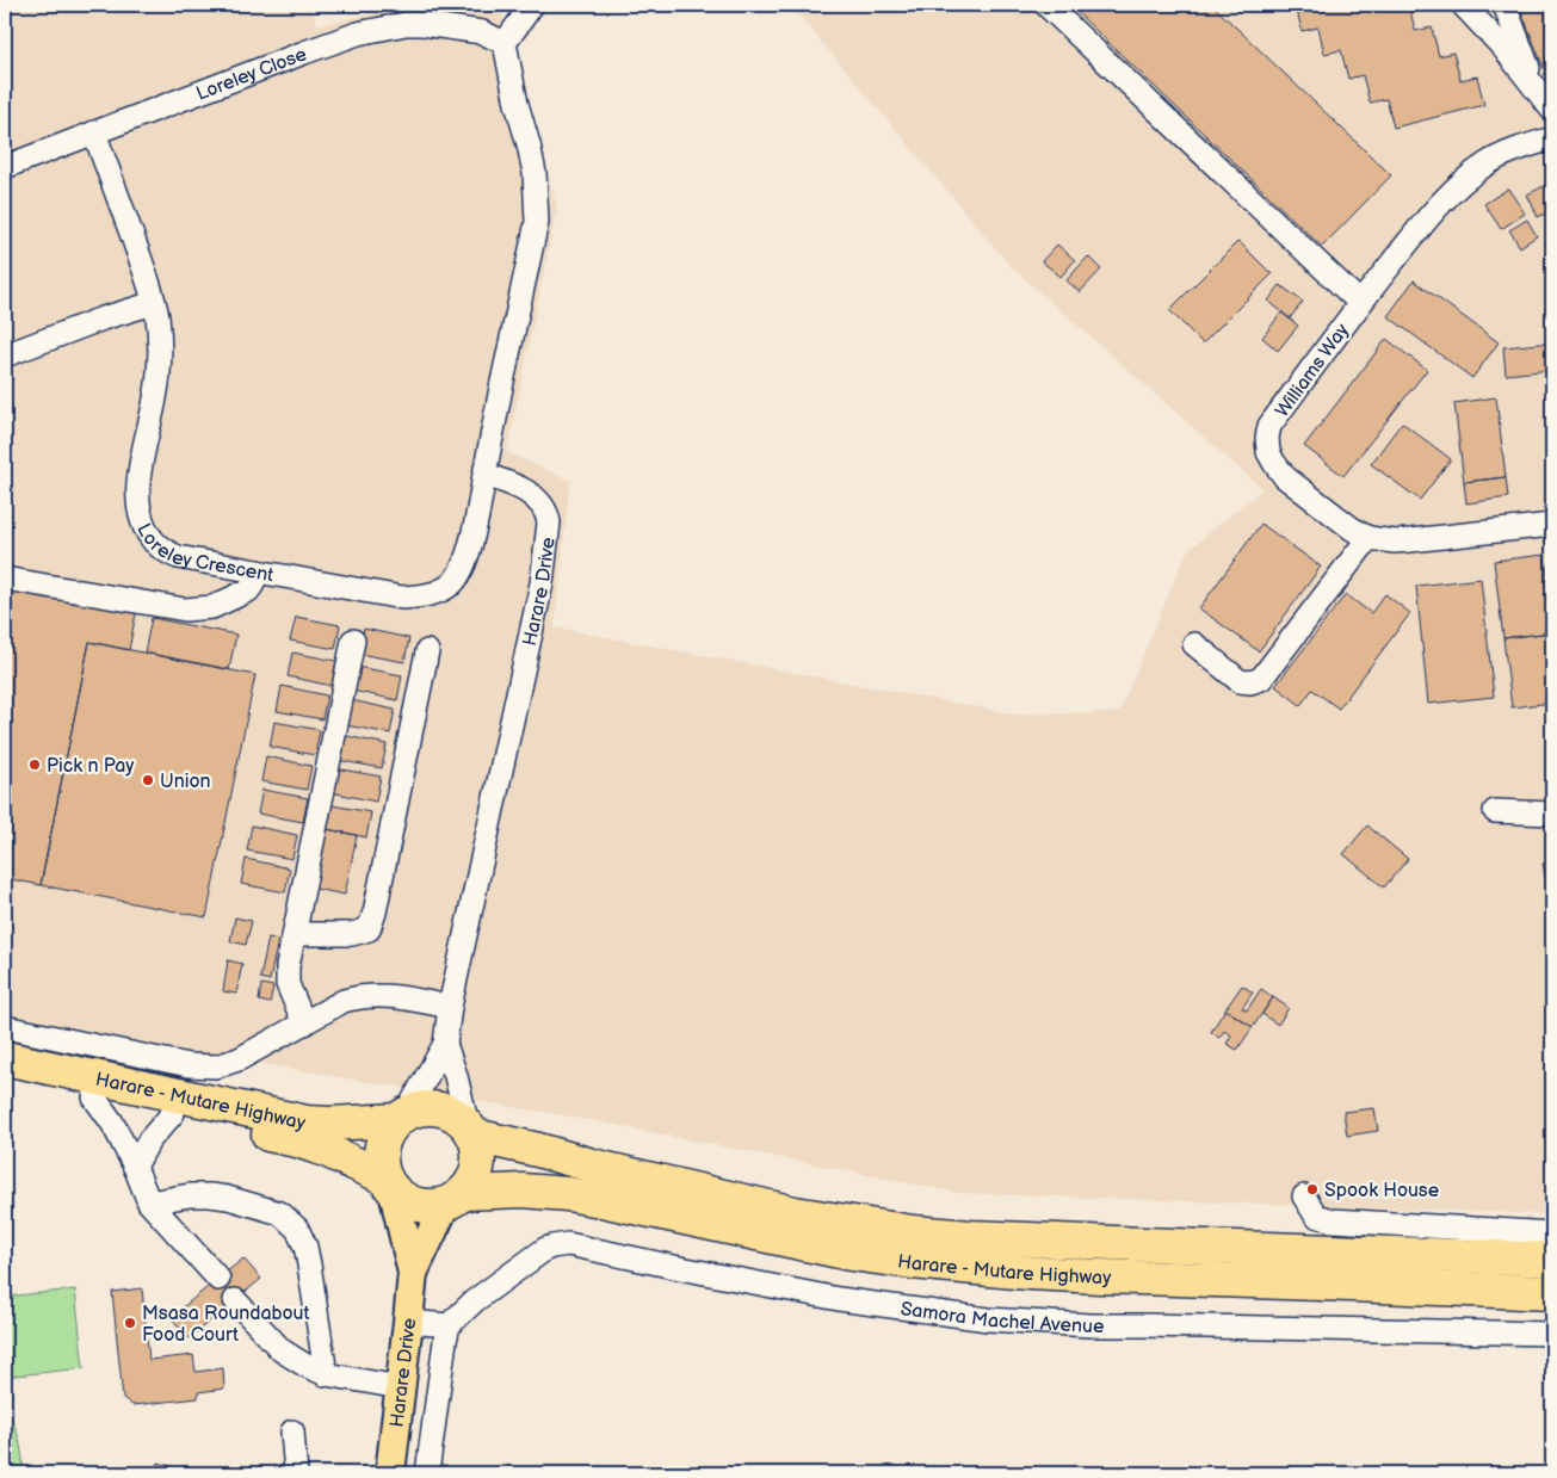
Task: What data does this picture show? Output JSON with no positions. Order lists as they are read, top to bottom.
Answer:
{
  "streets": {
    "highway": ["Harare - Mutare Highway"],
    "main road": ["Harare Drive"],
    "street": [
      "Loreley Close",
      "Williams Way",
      "Loreley Crescent",
      "Samora Machel Avenue"
    ]
  },
  "crossings": [
    ["Loreley Close", "Loreley Crescent"],
    ["Loreley Crescent", "Harare Drive"],
    ["Harare Drive", "Harare - Mutare Highway"],
    ["Harare Drive", "Samora Machel Avenue"]
  ],
  "places": [
    "Pick n Pay",
    "Union",
    "Spook House",
    "Msasa Roundabout Food Court"
  ]
}
